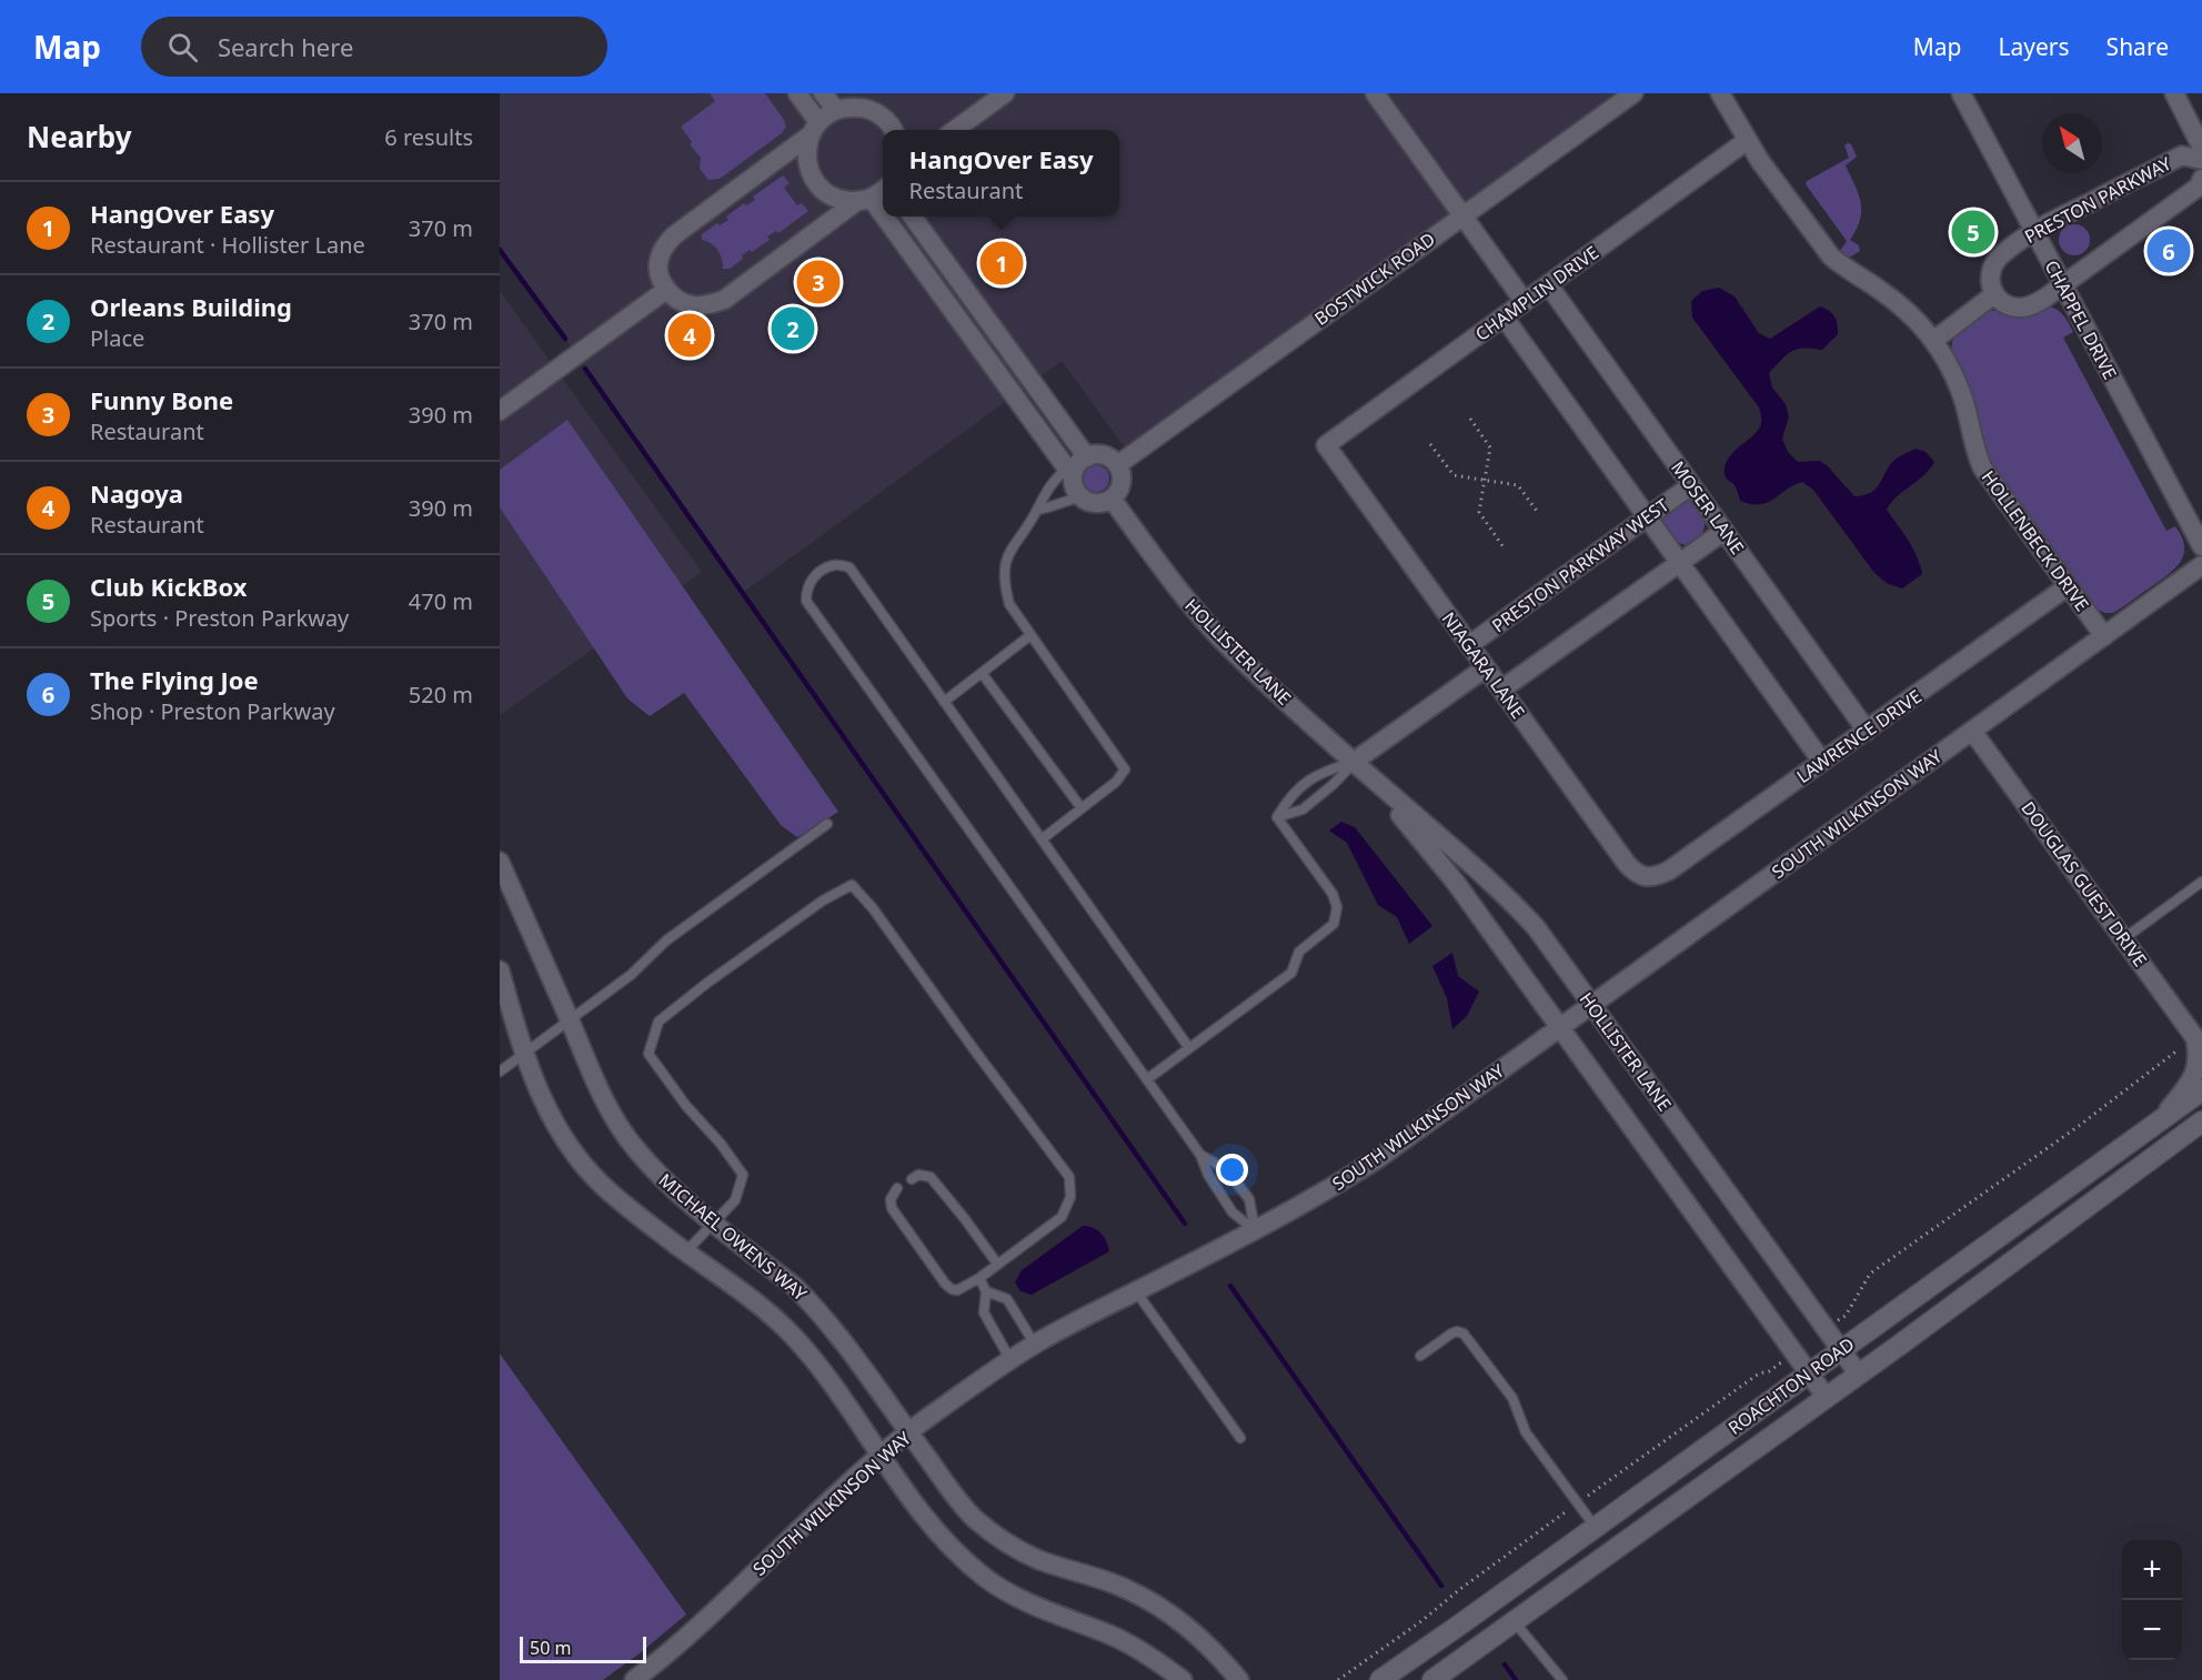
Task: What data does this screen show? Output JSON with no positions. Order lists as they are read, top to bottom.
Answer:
{
  "streets": {
    "street": [
      "PRESTON PARKWAY",
      "BOSTWICK ROAD",
      "CHAMPLIN DRIVE",
      "CHAPPEL DRIVE",
      "MOSER LANE",
      "HOLLENBECK DRIVE",
      "PRESTON PARKWAY WEST",
      "HOLLISTER LANE",
      "NIAGARA LANE",
      "LAWRENCE DRIVE",
      "SOUTH WILKINSON WAY",
      "DOUGLAS GUEST DRIVE",
      "MICHAEL OWENS WAY",
      "ROACHTON ROAD"
    ]
  },
  "crossings": [
    ["PRESTON PARKWAY", "CHAPPEL DRIVE"],
    ["BOSTWICK ROAD", "HOLLISTER LANE"],
    ["CHAMPLIN DRIVE", "MOSER LANE"],
    ["CHAMPLIN DRIVE", "HOLLENBECK DRIVE"],
    ["CHAMPLIN DRIVE", "NIAGARA LANE"],
    ["MOSER LANE", "PRESTON PARKWAY WEST"],
    ["MOSER LANE", "LAWRENCE DRIVE"],
    ["HOLLENBECK DRIVE", "LAWRENCE DRIVE"],
    ["HOLLENBECK DRIVE", "SOUTH WILKINSON WAY"],
    ["PRESTON PARKWAY WEST", "NIAGARA LANE"],
    ["HOLLISTER LANE", "SOUTH WILKINSON WAY"],
    ["HOLLISTER LANE", "ROACHTON ROAD"],
    ["NIAGARA LANE", "LAWRENCE DRIVE"],
    ["SOUTH WILKINSON WAY", "DOUGLAS GUEST DRIVE"],
    ["SOUTH WILKINSON WAY", "MICHAEL OWENS WAY"]
  ],
  "scale_bar": "50 m",
  "north": "top left",
  "page": {
    "header": "Map",
    "search": "Search here",
    "nav": ["Map", "Layers", "Share"],
    "heading": ["Nearby", "6 results"],
    "popup": ["HangOver Easy", "Restaurant"],
    "list": [
      {
        "mark": "1",
        "name": "HangOver Easy",
        "note": "Restaurant · Hollister Lane",
        "value": "370 m"
      },
      {
        "mark": "2",
        "name": "Orleans Building",
        "note": "Place",
        "value": "370 m"
      },
      {
        "mark": "3",
        "name": "Funny Bone",
        "note": "Restaurant",
        "value": "390 m"
      },
      {
        "mark": "4",
        "name": "Nagoya",
        "note": "Restaurant",
        "value": "390 m"
      },
      {
        "mark": "5",
        "name": "Club KickBox",
        "note": "Sports · Preston Parkway",
        "value": "470 m"
      },
      {
        "mark": "6",
        "name": "The Flying Joe",
        "note": "Shop · Preston Parkway",
        "value": "520 m"
      }
    ],
    "pins": [
      "5",
      "6",
      "1",
      "3",
      "2",
      "4"
    ],
    "map_buttons": ["+", "−"],
    "scale": "50 m"
  }
}
